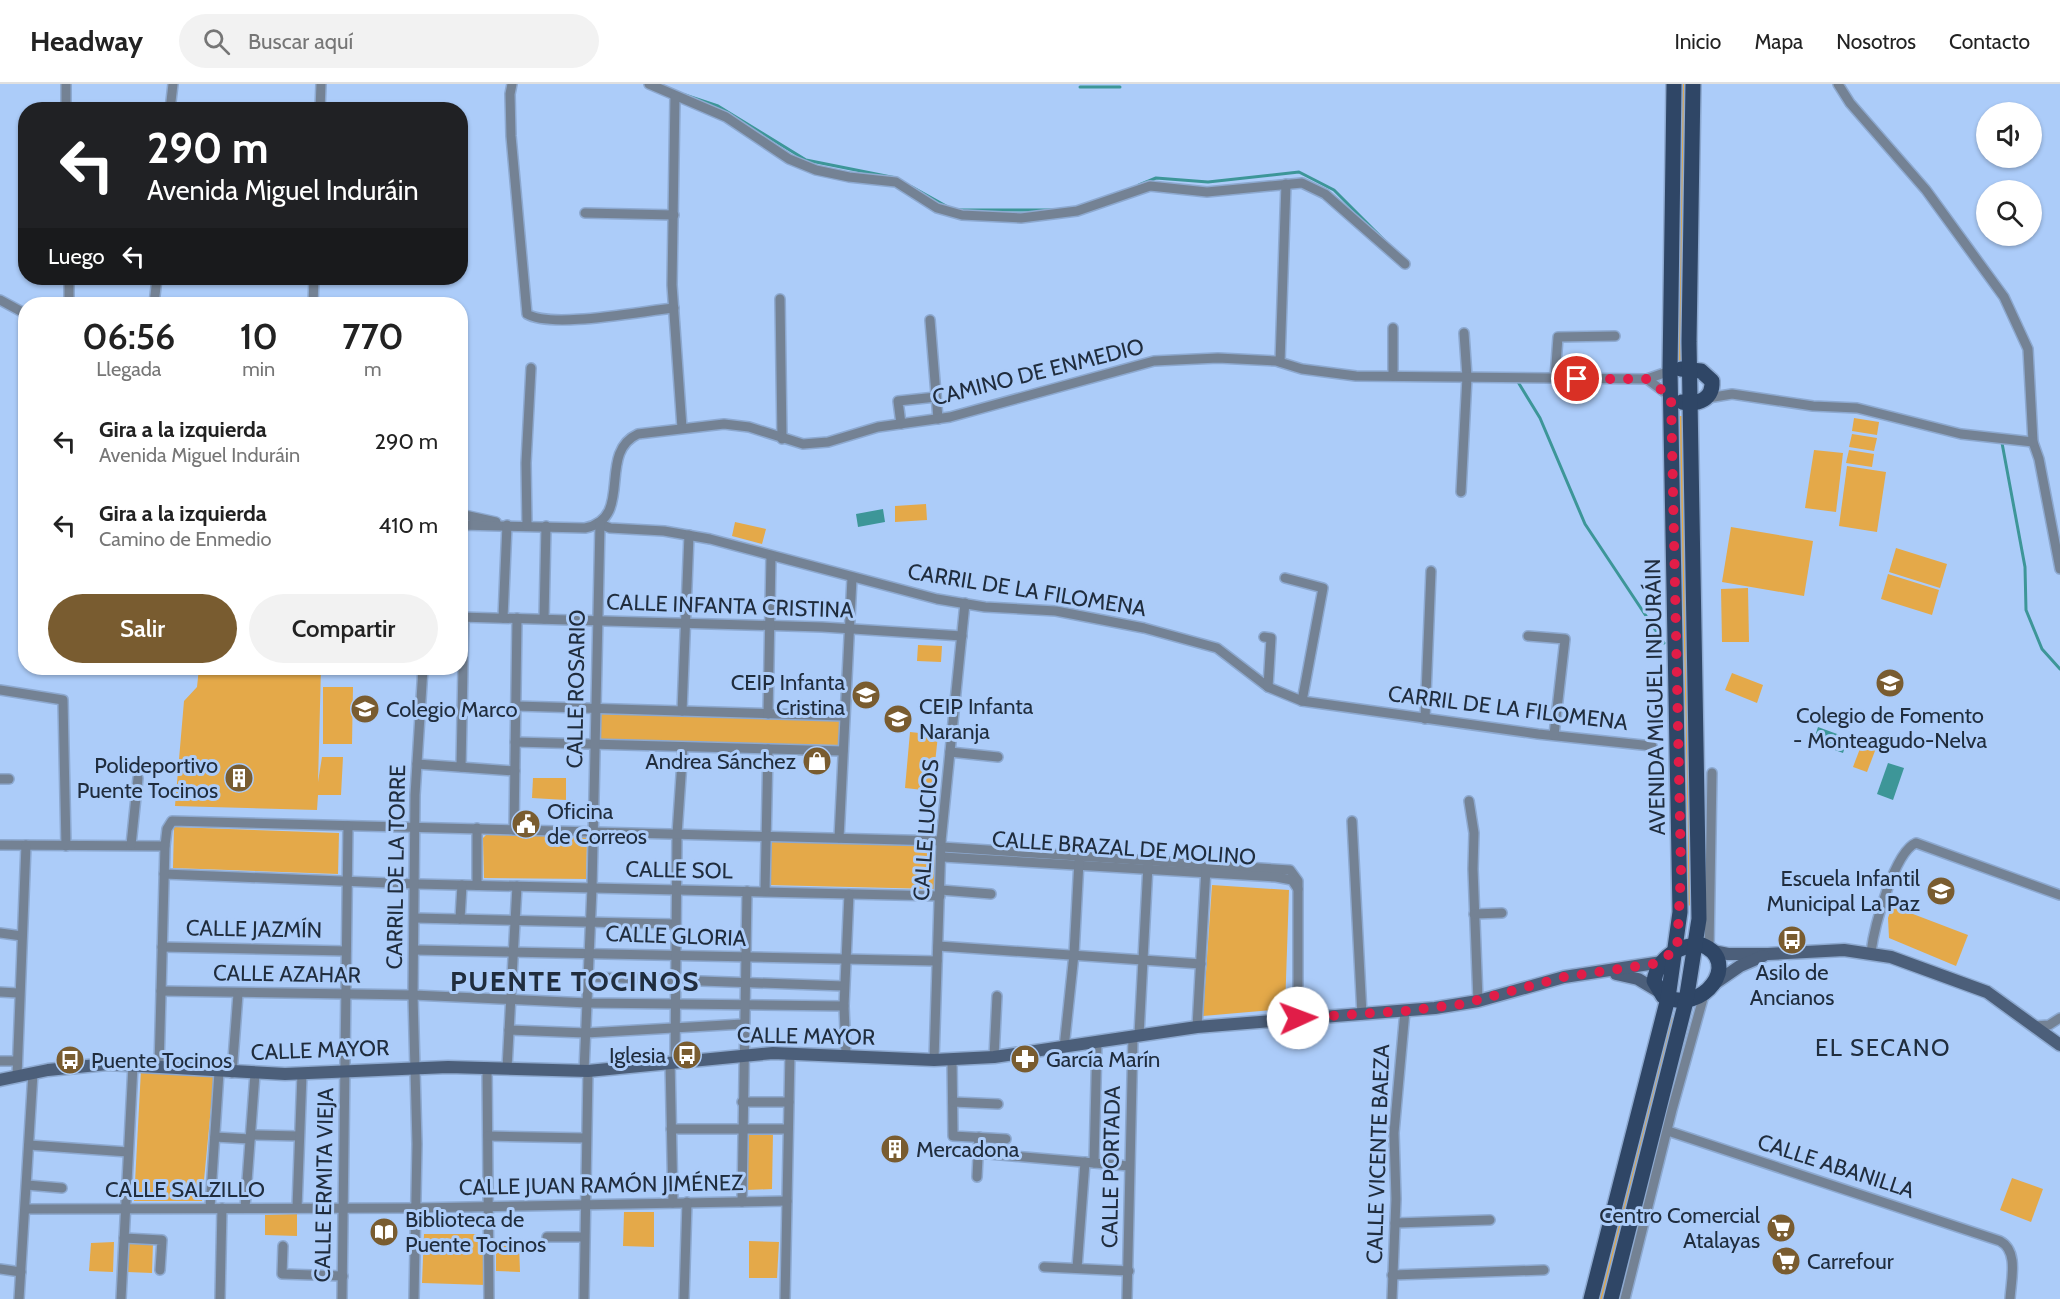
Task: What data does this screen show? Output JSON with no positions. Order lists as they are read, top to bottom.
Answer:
{
  "streets": {
    "main road": ["AVENIDA MIGUEL INDURÁIN", "CALLE MAYOR"],
    "street": [
      "CAMINO DE ENMEDIO",
      "CARRIL DE LA FILOMENA",
      "CALLE INFANTA CRISTINA",
      "CALLE ROSARIO",
      "CALLE LUCIOS",
      "CARRIL DE LA TORRE",
      "CALLE SOL",
      "CALLE JAZMÍN",
      "CALLE GLORIA",
      "CALLE AZAHAR",
      "CALLE VICENTE BAEZA",
      "CALLE ABANILLA",
      "CALLE PORTADA",
      "CALLE ERMITA VIEJA",
      "CALLE JUAN RAMÓN JIMÉNEZ",
      "CALLE SALZILLO"
    ]
  },
  "crossings": [
    ["CAMINO DE ENMEDIO", "CARRIL DE LA FILOMENA"],
    ["CAMINO DE ENMEDIO", "CALLE ROSARIO"],
    ["CAMINO DE ENMEDIO", "AVENIDA MIGUEL INDURÁIN"],
    ["CARRIL DE LA FILOMENA", "CALLE ROSARIO"],
    ["CARRIL DE LA FILOMENA", "CALLE LUCIOS"],
    ["CALLE INFANTA CRISTINA", "CALLE ROSARIO"],
    ["CALLE INFANTA CRISTINA", "CALLE LUCIOS"],
    ["CALLE ROSARIO", "CALLE SOL"],
    ["CALLE ROSARIO", "CALLE GLORIA"],
    ["CALLE ROSARIO", "CALLE AZAHAR"],
    ["CALLE ROSARIO", "CALLE MAYOR"],
    ["CALLE ROSARIO", "CALLE JUAN RAMÓN JIMÉNEZ"],
    ["AVENIDA MIGUEL INDURÁIN", "CALLE MAYOR"],
    ["CALLE LUCIOS", "CALLE SOL"],
    ["CALLE LUCIOS", "CALLE GLORIA"],
    ["CALLE LUCIOS", "CALLE MAYOR"],
    ["CARRIL DE LA TORRE", "CALLE SOL"],
    ["CARRIL DE LA TORRE", "CALLE GLORIA"],
    ["CARRIL DE LA TORRE", "CALLE AZAHAR"],
    ["CARRIL DE LA TORRE", "CALLE MAYOR"],
    ["CARRIL DE LA TORRE", "CALLE JUAN RAMÓN JIMÉNEZ"],
    ["CALLE SOL", "CALLE ERMITA VIEJA"],
    ["CALLE JAZMÍN", "CALLE ERMITA VIEJA"],
    ["CALLE AZAHAR", "CALLE ERMITA VIEJA"],
    ["CALLE MAYOR", "CALLE VICENTE BAEZA"],
    ["CALLE MAYOR", "CALLE PORTADA"],
    ["CALLE MAYOR", "CALLE ERMITA VIEJA"],
    ["CALLE ERMITA VIEJA", "CALLE JUAN RAMÓN JIMÉNEZ"],
    ["CALLE ERMITA VIEJA", "CALLE SALZILLO"],
    ["CALLE JUAN RAMÓN JIMÉNEZ", "CALLE SALZILLO"]
  ],
  "districts": ["PUENTE TOCINOS", "EL SECANO"],
  "places": {
    "school or university": [
      "Colegio de Fomento - Monteagudo-Nelva",
      "CEIP Infanta Cristina",
      "Colegio Marco",
      "CEIP Infanta Naranja",
      "Escuela Infantil Municipal La Paz"
    ],
    "shop": ["Andrea Sánchez"],
    "building": ["Polideportivo Puente Tocinos", "Mercadona"],
    "public building": ["Oficina de Correos"],
    "bus stop": ["Asilo de Ancianos", "Iglesia", "Puente Tocinos"],
    "pharmacy": ["García Marín"],
    "supermarket": ["Centro Comercial Atalayas", "Carrefour"],
    "library": ["Biblioteca de Puente Tocinos"]
  },
  "page": {
    "header": "Headway",
    "search": "Buscar aquí",
    "nav": [
      "Inicio",
      "Mapa",
      "Nosotros",
      "Contacto"
    ],
    "turn": ["290 m", "Avenida Miguel Induráin"],
    "then": "Luego",
    "eta": [
      "06:56",
      "Llegada",
      "10",
      "min",
      "770",
      "m"
    ],
    "list": [
      {
        "name": "Gira a la izquierda",
        "note": "Avenida Miguel Induráin",
        "value": "290 m"
      },
      {
        "name": "Gira a la izquierda",
        "note": "Camino de Enmedio",
        "value": "410 m"
      }
    ],
    "buttons": ["Salir", "Compartir"]
  }
}
